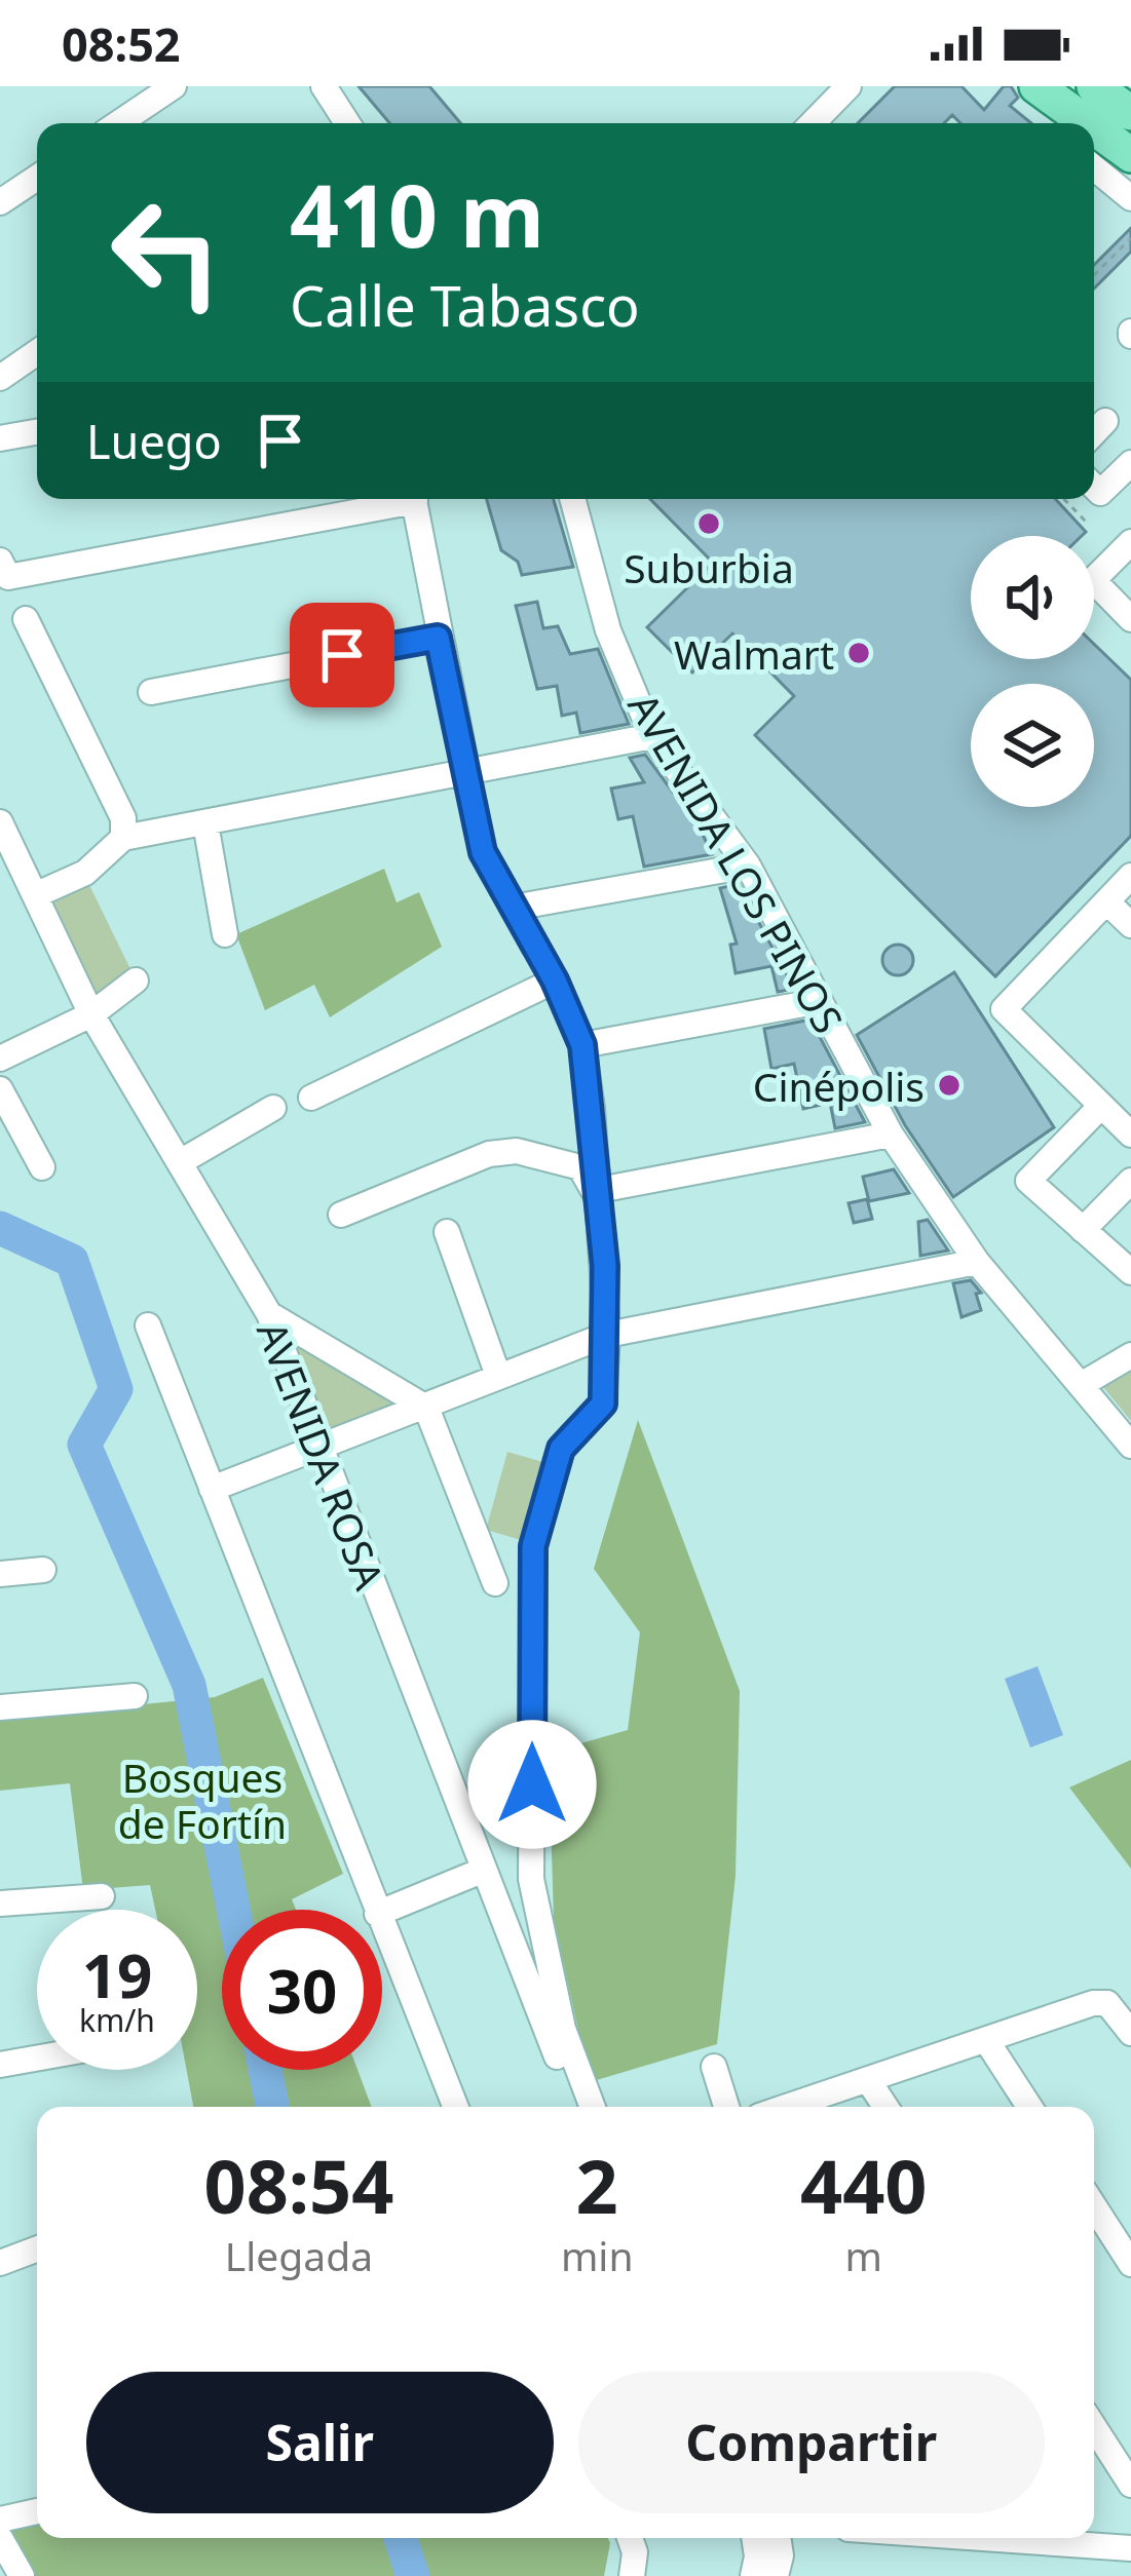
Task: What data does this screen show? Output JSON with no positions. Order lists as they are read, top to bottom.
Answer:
{
  "streets": {
    "street": ["AVENIDA LOS PINOS", "AVENIDA ROSA"]
  },
  "parks": ["Bosques de Fortín"],
  "places": ["Suburbia", "Walmart", "Cinépolis"],
  "page": {
    "status": "08:52",
    "turn": ["410 m", "Calle Tabasco"],
    "then": "Luego",
    "speed": "19 km/h",
    "limit": "30",
    "eta": [
      "08:54",
      "Llegada",
      "2",
      "min",
      "440",
      "m"
    ],
    "buttons": ["Salir", "Compartir"]
  }
}
